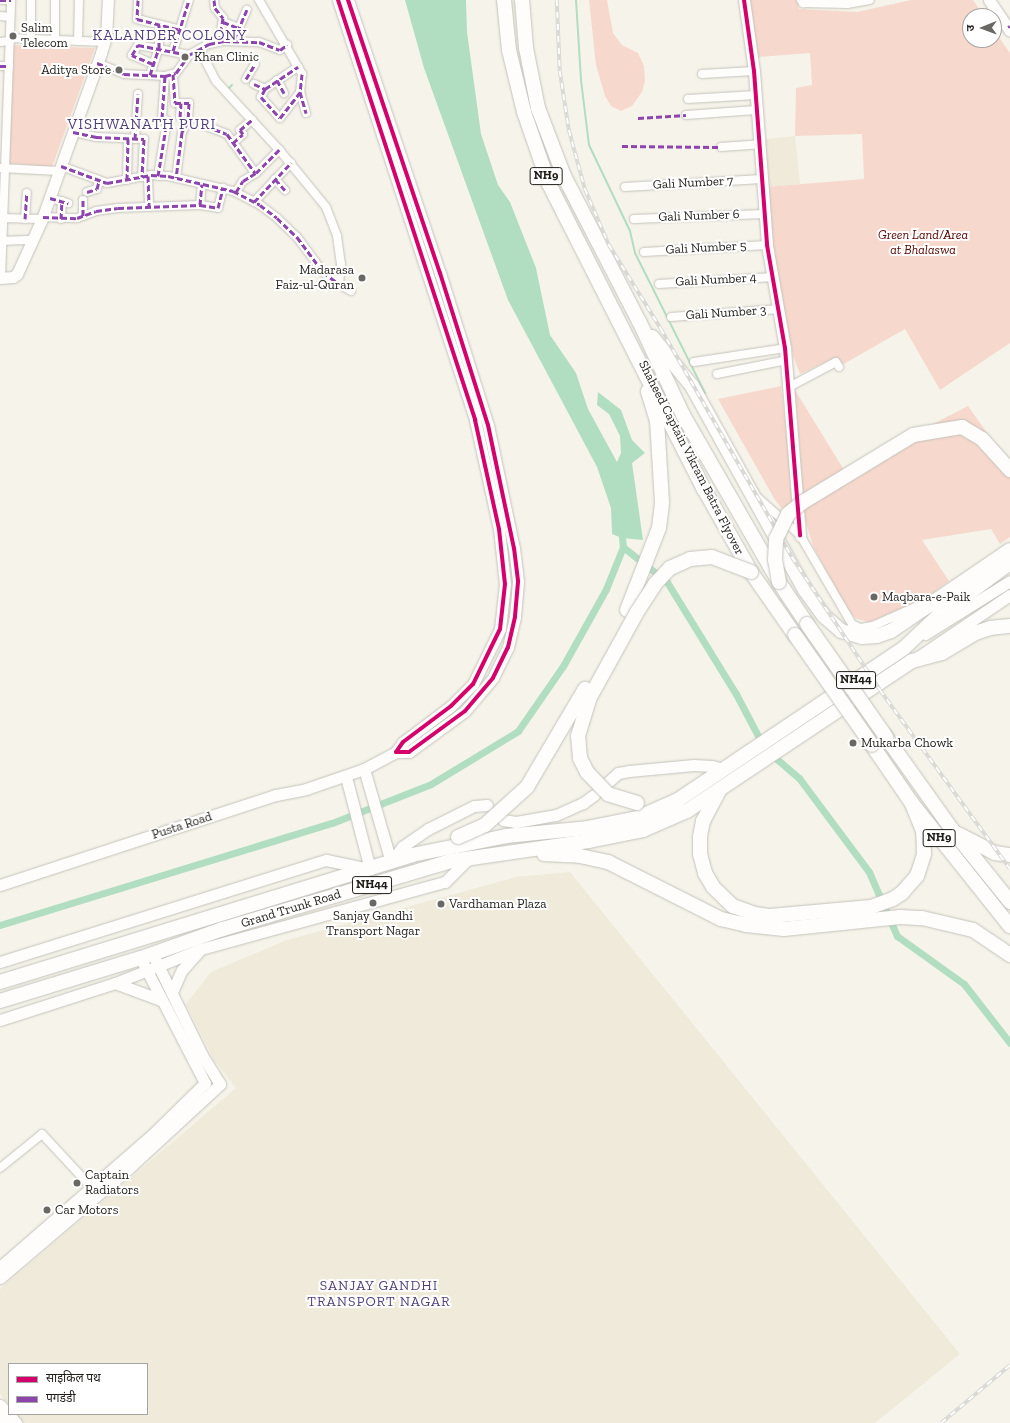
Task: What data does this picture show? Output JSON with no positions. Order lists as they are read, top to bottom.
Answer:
{
  "streets": {
    "highway": [
      "NH9",
      "Shaheed Captain Vikram Batra Flyover",
      "NH44",
      "Grand Trunk Road"
    ],
    "main road": ["Pusta Road"],
    "street": [
      "Gali Number 7",
      "Gali Number 6",
      "Gali Number 5",
      "Gali Number 4",
      "Gali Number 3"
    ]
  },
  "crossings": [
    ["NH9", "Shaheed Captain Vikram Batra Flyover"],
    ["NH44", "Grand Trunk Road"]
  ],
  "districts": ["KALANDER COLONY", "VISHWANATH PURI", "SANJAY GANDHI TRANSPORT NAGAR"],
  "parks": ["Green Land/Area at Bhalaswa"],
  "places": [
    "Salim Telecom",
    "Khan Clinic",
    "Aditya Store",
    "Madarasa Faiz-ul-Quran",
    "Maqbara-e-Paik",
    "Mukarba Chowk",
    "Sanjay Gandhi Transport Nagar",
    "Vardhaman Plaza",
    "Captain Radiators",
    "Car Motors"
  ],
  "legend": ["साइकिल पथ", "पगडंडी"],
  "north": "left"
}
